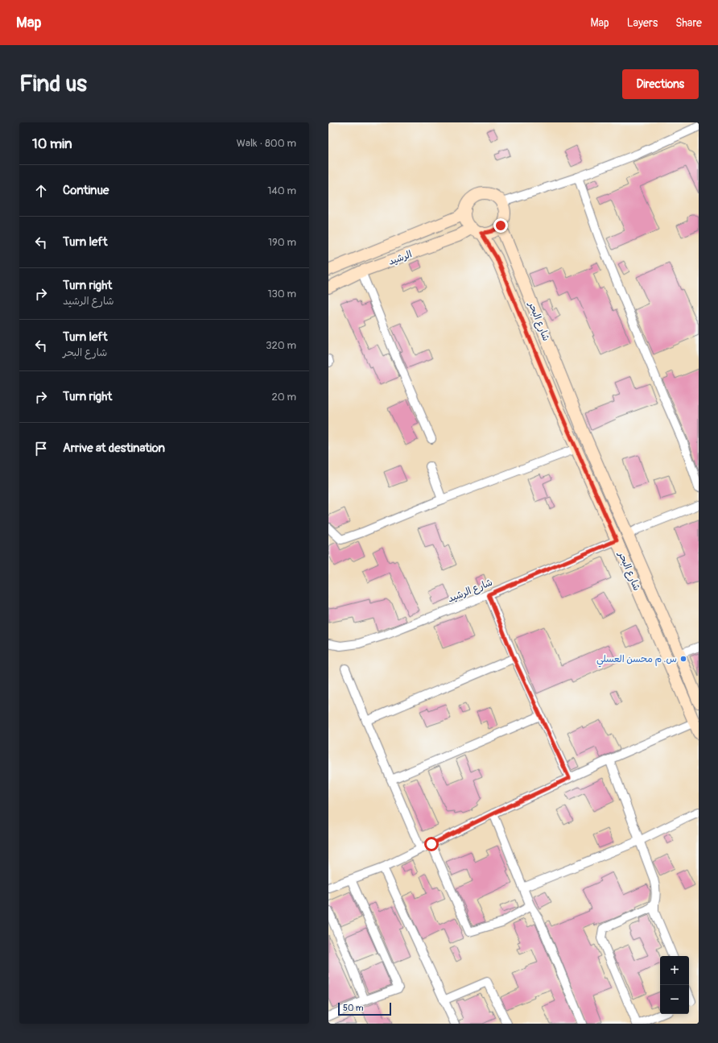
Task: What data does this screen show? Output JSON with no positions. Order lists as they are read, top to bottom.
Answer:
{
  "streets": {
    "main road": ["الرشيد", "شارع البحر"],
    "street": ["شارع الرشيد"]
  },
  "crossings": [
    ["الرشيد", "شارع البحر"],
    ["شارع البحر", "شارع الرشيد"]
  ],
  "places": ["س. م محسن العسلي"],
  "scale_bar": "50 m",
  "page": {
    "header": "Map",
    "nav": ["Map", "Layers", "Share"],
    "buttons": "Directions",
    "title": "Find us",
    "heading": ["10 min", "Walk · 800 m"],
    "list": [
      ["Continue", "140 m"],
      ["Turn left", "190 m"],
      ["Turn right", "شارع الرشيد", "130 m"],
      ["Turn left", "شارع البحر", "320 m"],
      ["Turn right", "20 m"],
      "Arrive at destination"
    ],
    "map_buttons": ["+", "−"],
    "scale": "50 m"
  }
}
